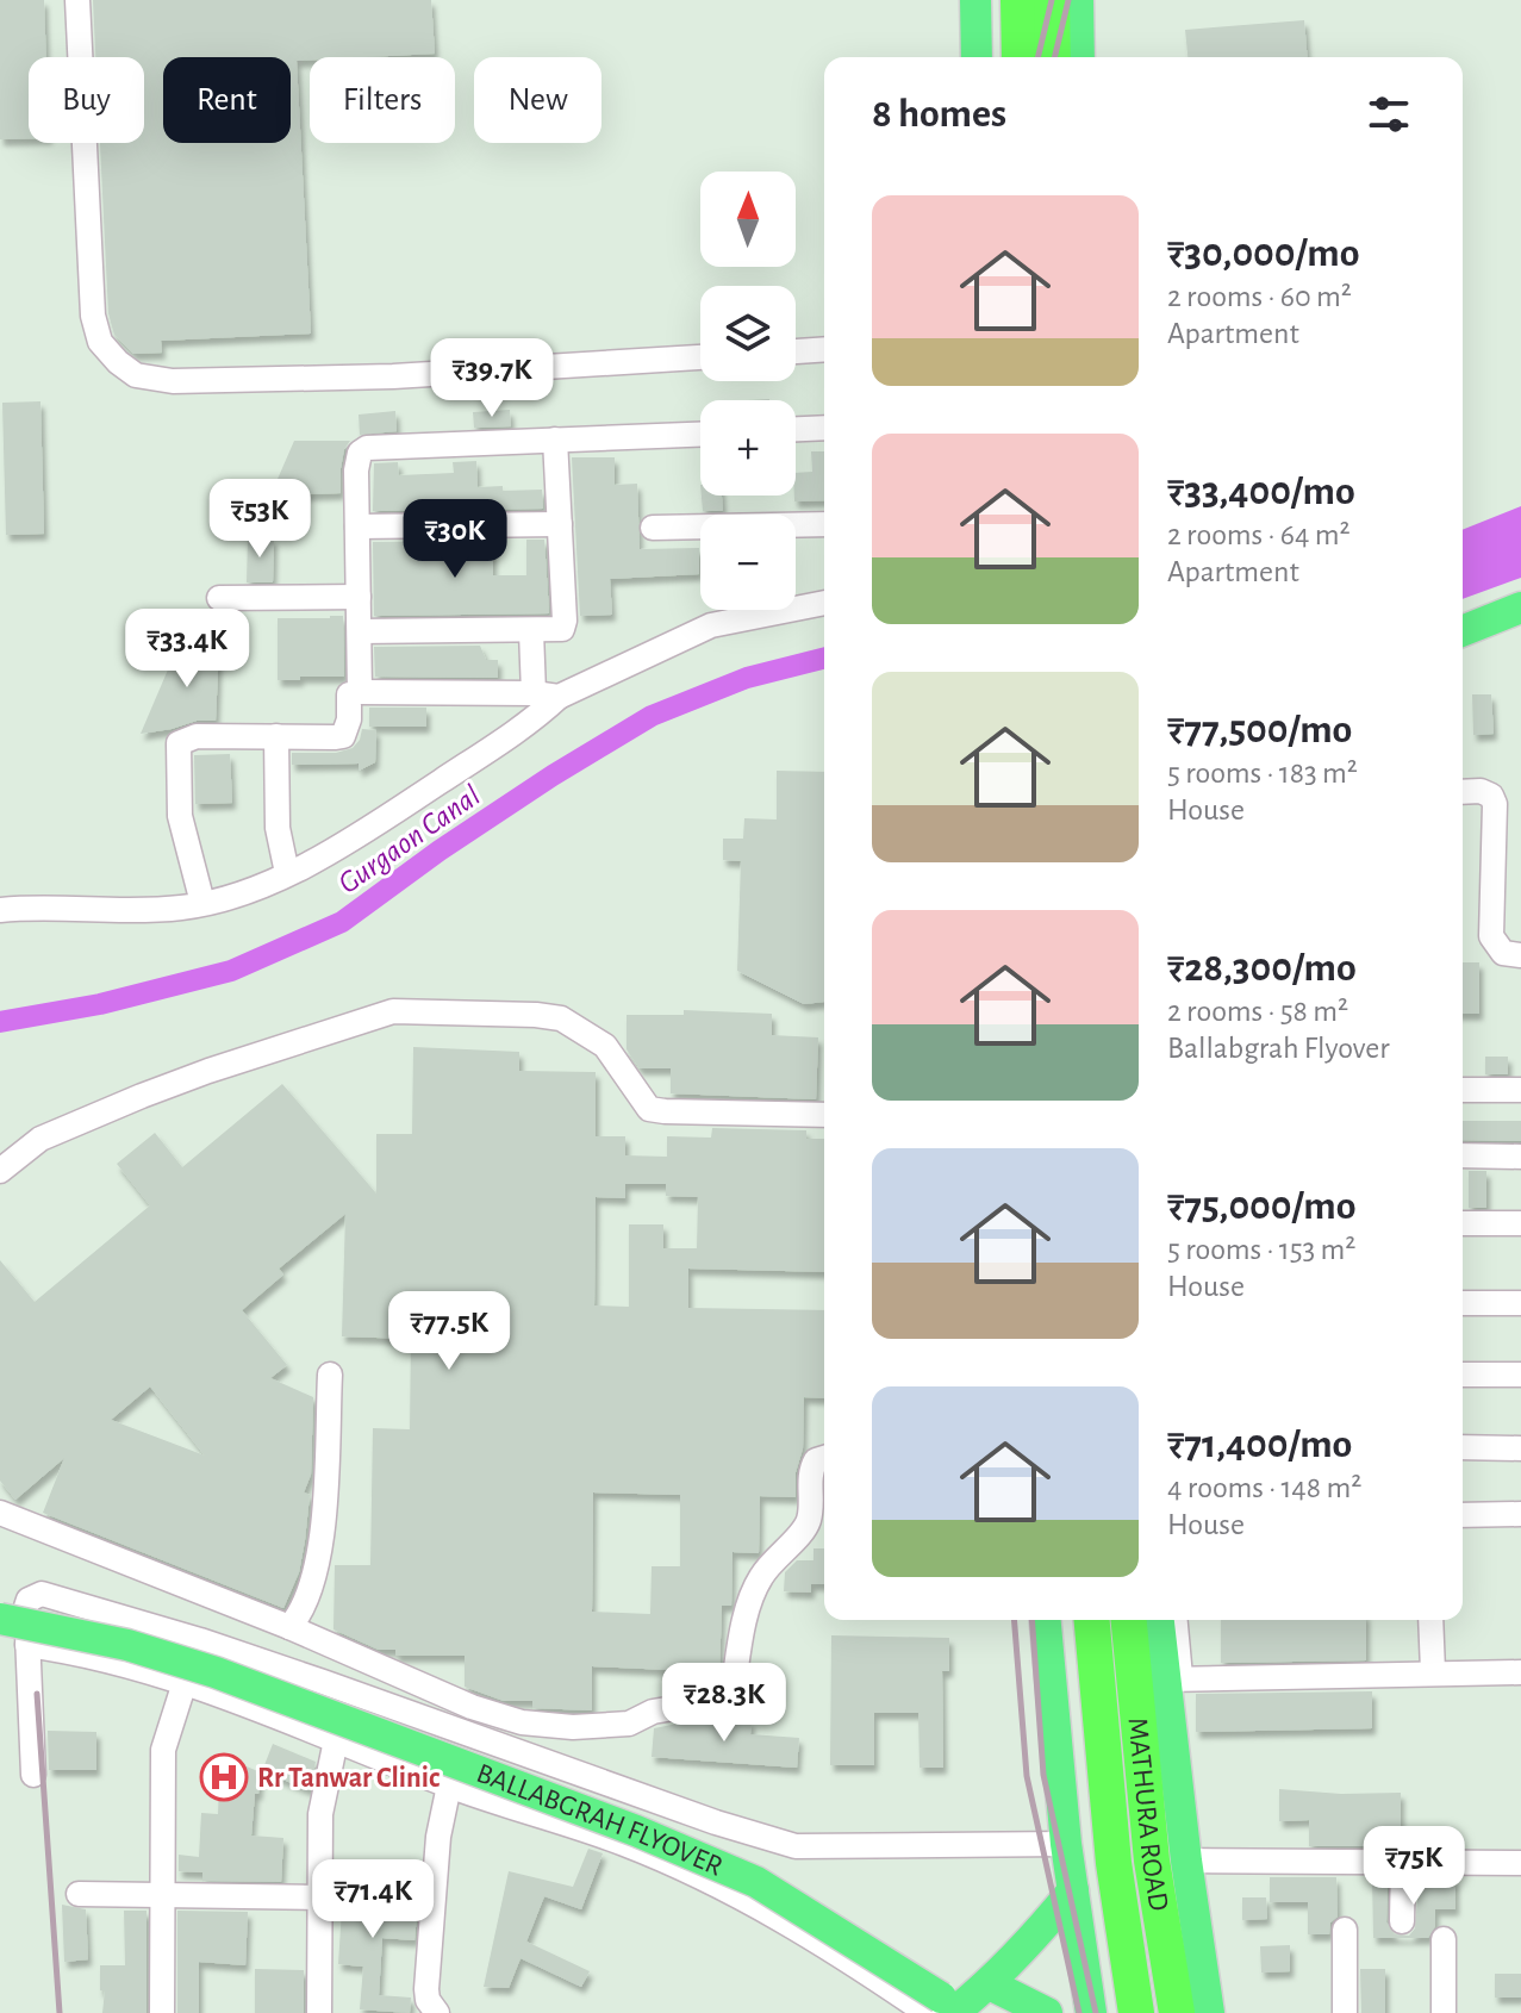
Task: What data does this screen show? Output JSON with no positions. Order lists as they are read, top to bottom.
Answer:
{
  "streets": {
    "highway": ["MATHURA ROAD"],
    "main road": ["BALLABGRAH FLYOVER"]
  },
  "water": ["Gurgaon Canal"],
  "places": {
    "hospital": ["Rr Tanwar Clinic"]
  },
  "north": "top",
  "page": {
    "chip": [
      "Buy",
      "Rent",
      "Filters",
      "New"
    ],
    "heading": "8 homes",
    "map_buttons": ["+", "−"],
    "list": [
      {
        "name": "₹30,000/mo",
        "note": "2 rooms · 60 m² · Apartment"
      },
      {
        "name": "₹33,400/mo",
        "note": "2 rooms · 64 m² · Apartment"
      },
      {
        "name": "₹77,500/mo",
        "note": "5 rooms · 183 m² · House"
      },
      {
        "name": "₹28,300/mo",
        "note": "2 rooms · 58 m² · Ballabgrah Flyover"
      },
      {
        "name": "₹75,000/mo",
        "note": "5 rooms · 153 m² · House"
      },
      {
        "name": "₹71,400/mo",
        "note": "4 rooms · 148 m² · House"
      }
    ],
    "price": [
      "₹39.7K",
      "₹53K",
      "₹30K",
      "₹33.4K",
      "₹77.5K",
      "₹28.3K",
      "₹75K",
      "₹71.4K"
    ]
  }
}
